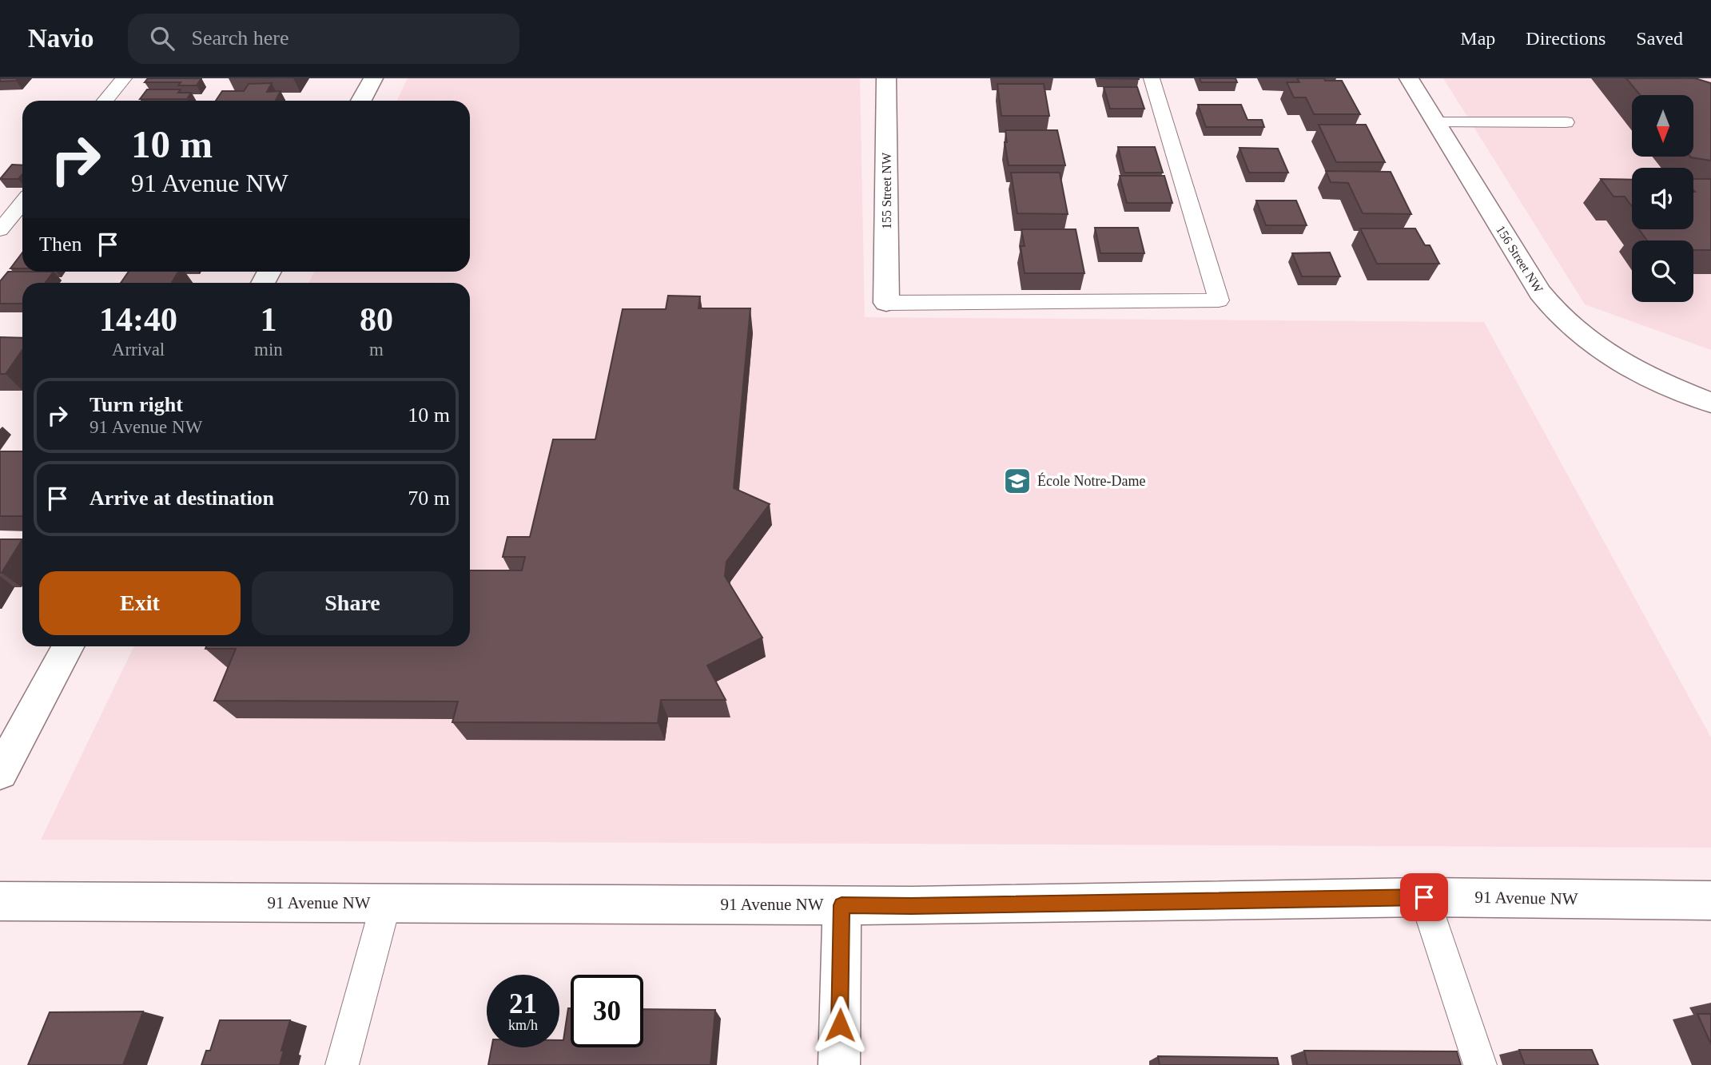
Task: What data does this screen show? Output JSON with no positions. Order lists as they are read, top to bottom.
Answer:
{
  "streets": {
    "street": ["155 Street NW", "156 Street NW", "91 Avenue NW"]
  },
  "places": {
    "school or university": ["École Notre-Dame"]
  },
  "north": "bottom",
  "page": {
    "header": "Navio",
    "search": "Search here",
    "nav": ["Map", "Directions", "Saved"],
    "turn": ["10 m", "91 Avenue NW"],
    "then": "Then",
    "eta": [
      "14:40",
      "Arrival",
      "1",
      "min",
      "80",
      "m"
    ],
    "list": [
      {
        "name": "Turn right",
        "note": "91 Avenue NW",
        "value": "10 m"
      },
      {
        "name": "Arrive at destination",
        "value": "70 m"
      }
    ],
    "buttons": ["Exit", "Share"],
    "speed": "21 km/h",
    "limit": "30"
  }
}
